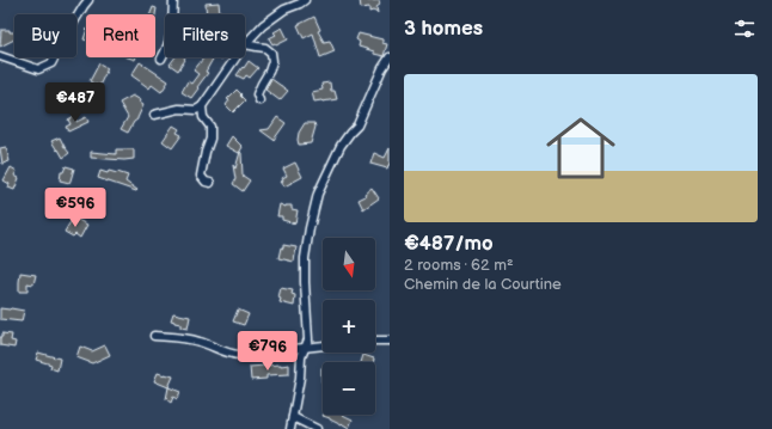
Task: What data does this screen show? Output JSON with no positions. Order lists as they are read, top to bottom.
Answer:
{
  "north": "bottom",
  "page": {
    "heading": "3 homes",
    "chip": ["Buy", "Rent", "Filters"],
    "list": [
      {
        "name": "€487/mo",
        "note": "2 rooms · 62 m² · Chemin de la Courtine"
      }
    ],
    "price": ["€487", "€596", "€796"],
    "map_buttons": ["+", "−"]
  }
}
